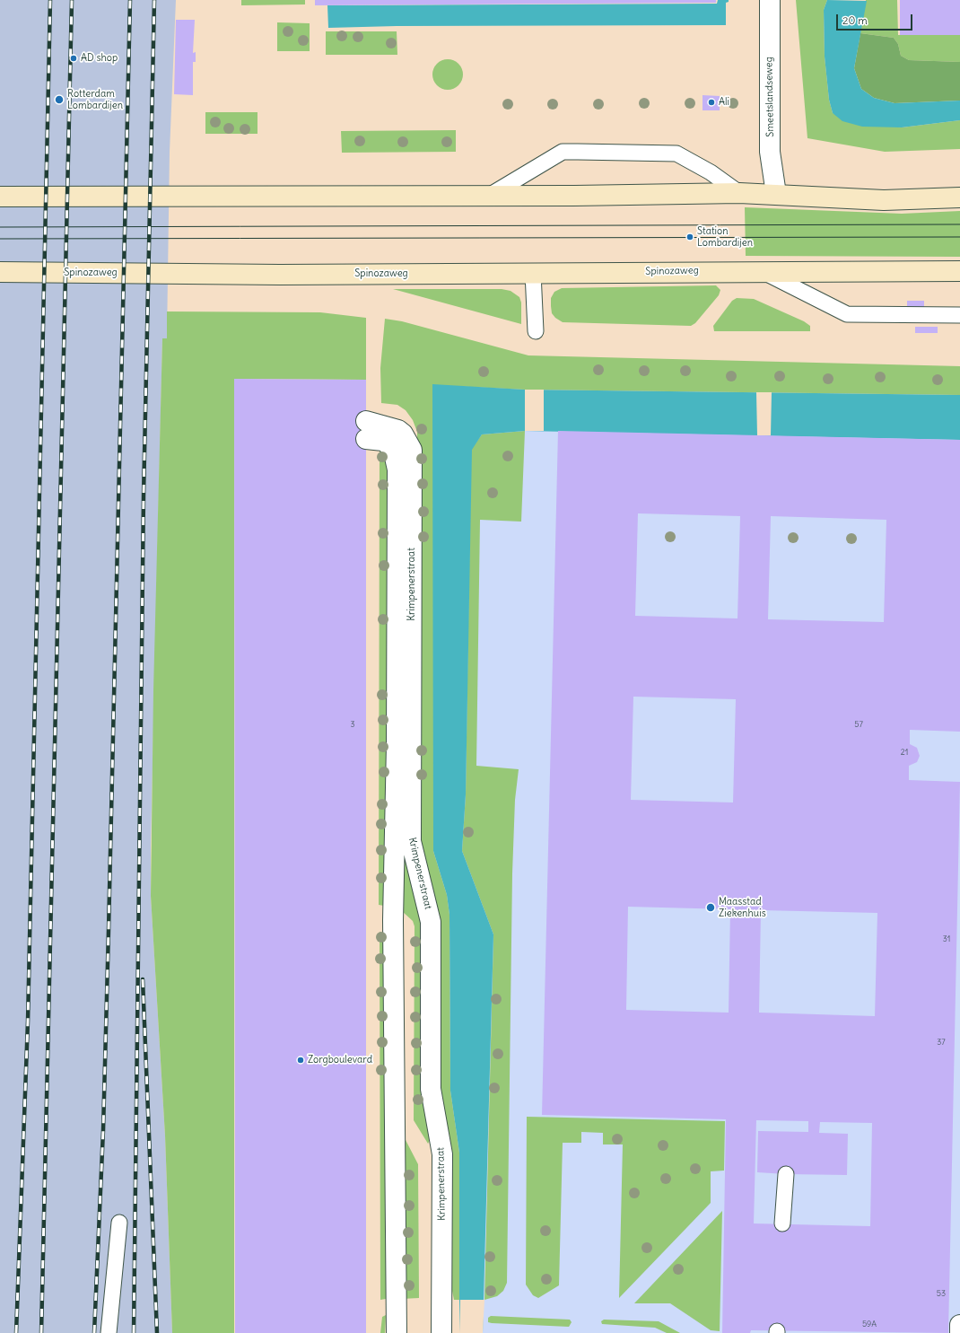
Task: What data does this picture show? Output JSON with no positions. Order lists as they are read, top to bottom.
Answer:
{
  "streets": {
    "main road": ["Spinozaweg"],
    "street": ["Smeetslandseweg", "Krimpenerstraat"]
  },
  "places": [
    "AD shop",
    "Rotterdam Lombardijen",
    "Ali",
    "Station Lombardijen",
    "Maasstad Ziekenhuis",
    "Zorgboulevard"
  ],
  "house_numbers": [
    "3",
    "57",
    "21",
    "31",
    "37",
    "53",
    "59A"
  ],
  "scale_bar": "20 m"
}
